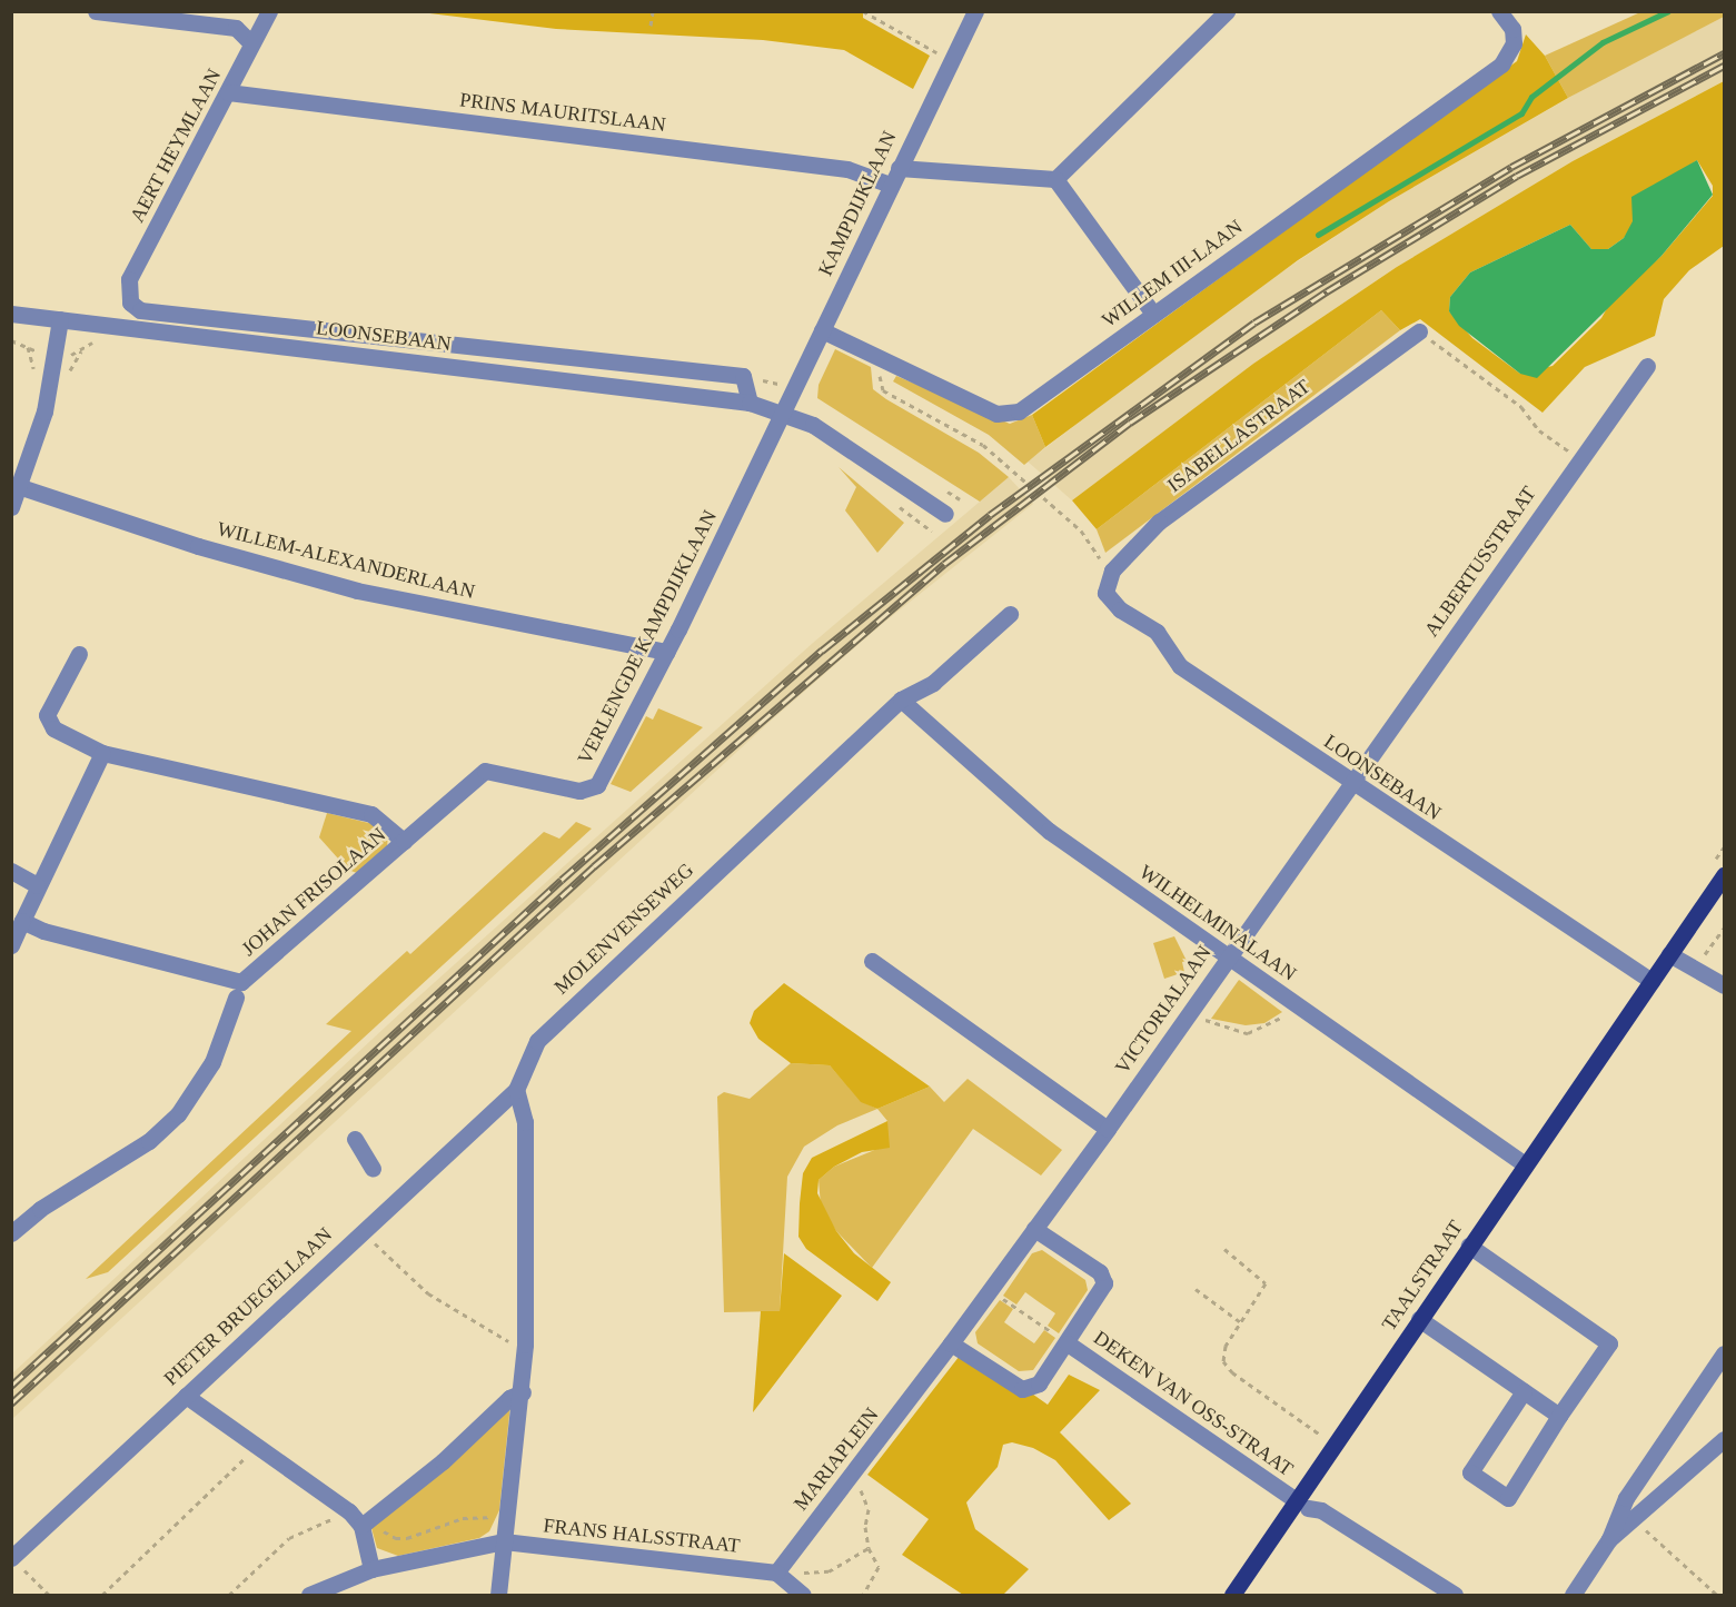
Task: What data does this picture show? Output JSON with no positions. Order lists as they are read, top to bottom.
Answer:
{
  "streets": {
    "main road": ["TAALSTRAAT"],
    "street": [
      "PRINS MAURITSLAAN",
      "AERT HEYMLAAN",
      "KAMPDIJKLAAN",
      "WILLEM III-LAAN",
      "LOONSEBAAN",
      "ISABELLASTRAAT",
      "WILLEM-ALEXANDERLAAN",
      "ALBERTUSSTRAAT",
      "VERLENGDE KAMPDIJKLAAN",
      "JOHAN FRISOLAAN",
      "WILHELMINALAAN",
      "MOLENVENSEWEG",
      "VICTORIALAAN",
      "PIETER BRUEGELLAAN",
      "DEKEN VAN OSS-STRAAT",
      "MARIAPLEIN",
      "FRANS HALSSTRAAT"
    ]
  },
  "crossings": [
    ["PRINS MAURITSLAAN", "AERT HEYMLAAN"],
    ["PRINS MAURITSLAAN", "KAMPDIJKLAAN"],
    ["AERT HEYMLAAN", "LOONSEBAAN"],
    ["KAMPDIJKLAAN", "WILLEM III-LAAN"],
    ["KAMPDIJKLAAN", "LOONSEBAAN"],
    ["KAMPDIJKLAAN", "VERLENGDE KAMPDIJKLAAN"],
    ["LOONSEBAAN", "ISABELLASTRAAT"],
    ["LOONSEBAAN", "ALBERTUSSTRAAT"],
    ["LOONSEBAAN", "VERLENGDE KAMPDIJKLAAN"],
    ["LOONSEBAAN", "VICTORIALAAN"],
    ["LOONSEBAAN", "TAALSTRAAT"],
    ["WILLEM-ALEXANDERLAAN", "VERLENGDE KAMPDIJKLAAN"],
    ["ALBERTUSSTRAAT", "VICTORIALAAN"],
    ["VERLENGDE KAMPDIJKLAAN", "JOHAN FRISOLAAN"],
    ["WILHELMINALAAN", "MOLENVENSEWEG"],
    ["WILHELMINALAAN", "VICTORIALAAN"],
    ["WILHELMINALAAN", "TAALSTRAAT"],
    ["MOLENVENSEWEG", "PIETER BRUEGELLAAN"],
    ["VICTORIALAAN", "MARIAPLEIN"],
    ["TAALSTRAAT", "DEKEN VAN OSS-STRAAT"],
    ["MARIAPLEIN", "FRANS HALSSTRAAT"]
  ]
}
